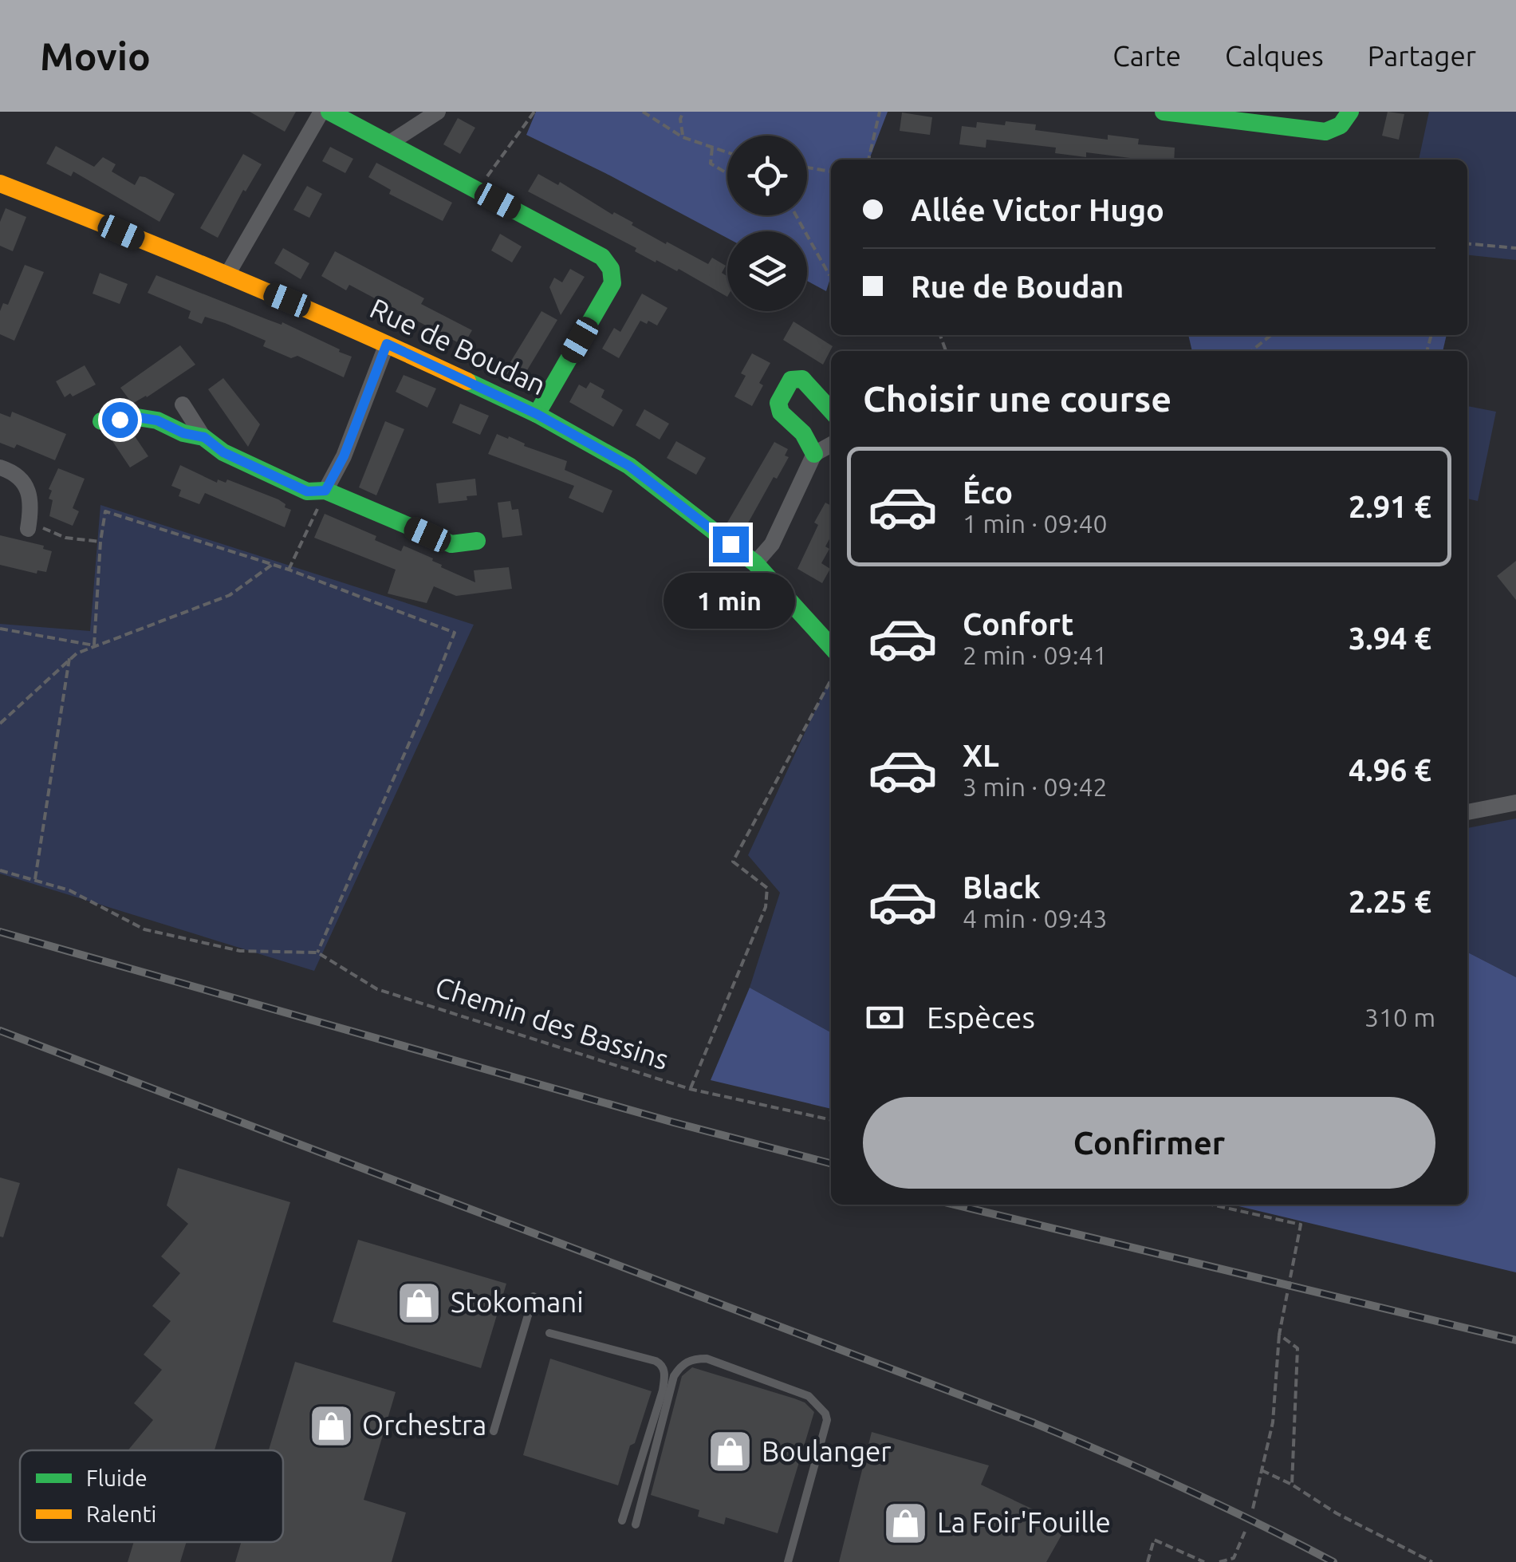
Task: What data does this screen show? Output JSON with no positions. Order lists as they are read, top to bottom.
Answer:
{
  "streets": {
    "street": ["Rue de Boudan"],
    "path": ["Chemin des Bassins"]
  },
  "places": {
    "shop": [
      "Stokomani",
      "Orchestra",
      "Boulanger",
      "La Foir'Fouille"
    ]
  },
  "legend": ["Fluide", "Ralenti"],
  "page": {
    "header": "Movio",
    "nav": ["Carte", "Calques", "Partager"],
    "banner": ["Allée Victor Hugo", "Rue de Boudan"],
    "heading": "Choisir une course",
    "list": [
      {
        "name": "Éco",
        "note": "1 min · 09:40",
        "value": "2.91 €"
      },
      {
        "name": "Confort",
        "note": "2 min · 09:41",
        "value": "3.94 €"
      },
      {
        "name": "XL",
        "note": "3 min · 09:42",
        "value": "4.96 €"
      },
      {
        "name": "Black",
        "note": "4 min · 09:43",
        "value": "2.25 €"
      }
    ],
    "bubble": "1 min",
    "pay": ["Espèces", "310 m"],
    "buttons": "Confirmer"
  }
}
